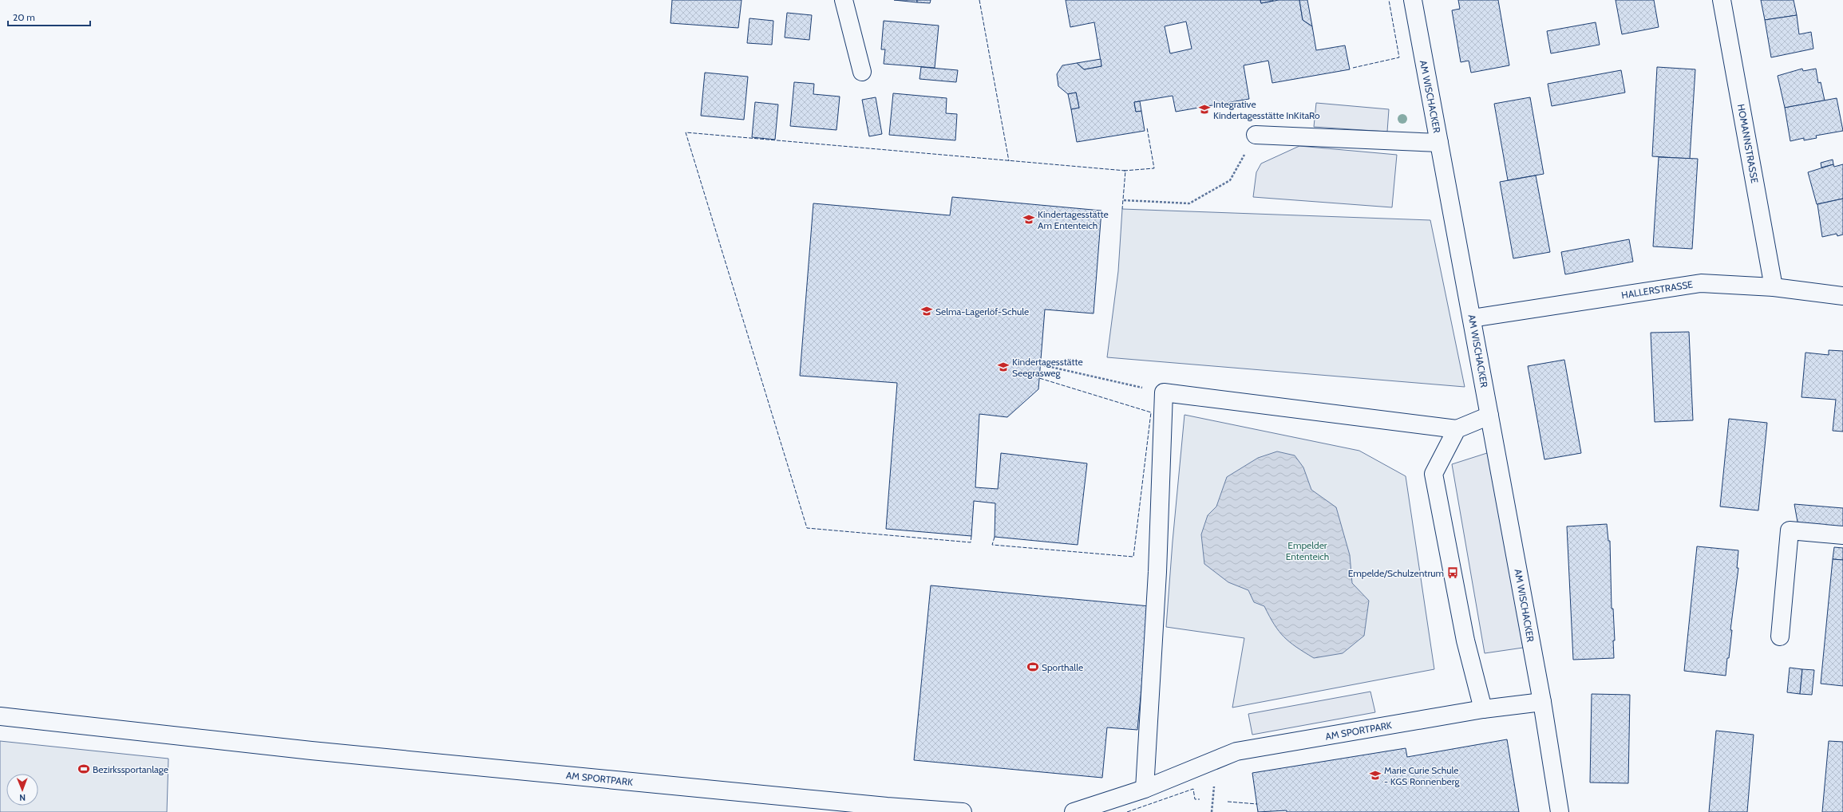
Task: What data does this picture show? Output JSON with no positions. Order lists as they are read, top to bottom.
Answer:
{
  "streets": {
    "street": [
      "AM WISCHACKER",
      "HOMANNSTRASSE",
      "HALLERSTRASSE",
      "AM SPORTPARK"
    ]
  },
  "crossings": [
    ["AM WISCHACKER", "HALLERSTRASSE"],
    ["AM WISCHACKER", "AM SPORTPARK"],
    ["HOMANNSTRASSE", "HALLERSTRASSE"]
  ],
  "parks": ["Empelder Ententeich"],
  "places": {
    "school or university": [
      "Integrative Kindertagesstätte InKitaRo",
      "Kindertagesstätte Am Ententeich",
      "Selma-Lagerlöf-Schule",
      "Kindertagesstätte Seegrasweg",
      "Marie Curie Schule - KGS Ronnenberg"
    ],
    "bus stop": ["Empelde/Schulzentrum"],
    "sports": ["Sporthalle", "Bezirkssportanlage"]
  },
  "scale_bar": "20 m",
  "north": "bottom"
}
